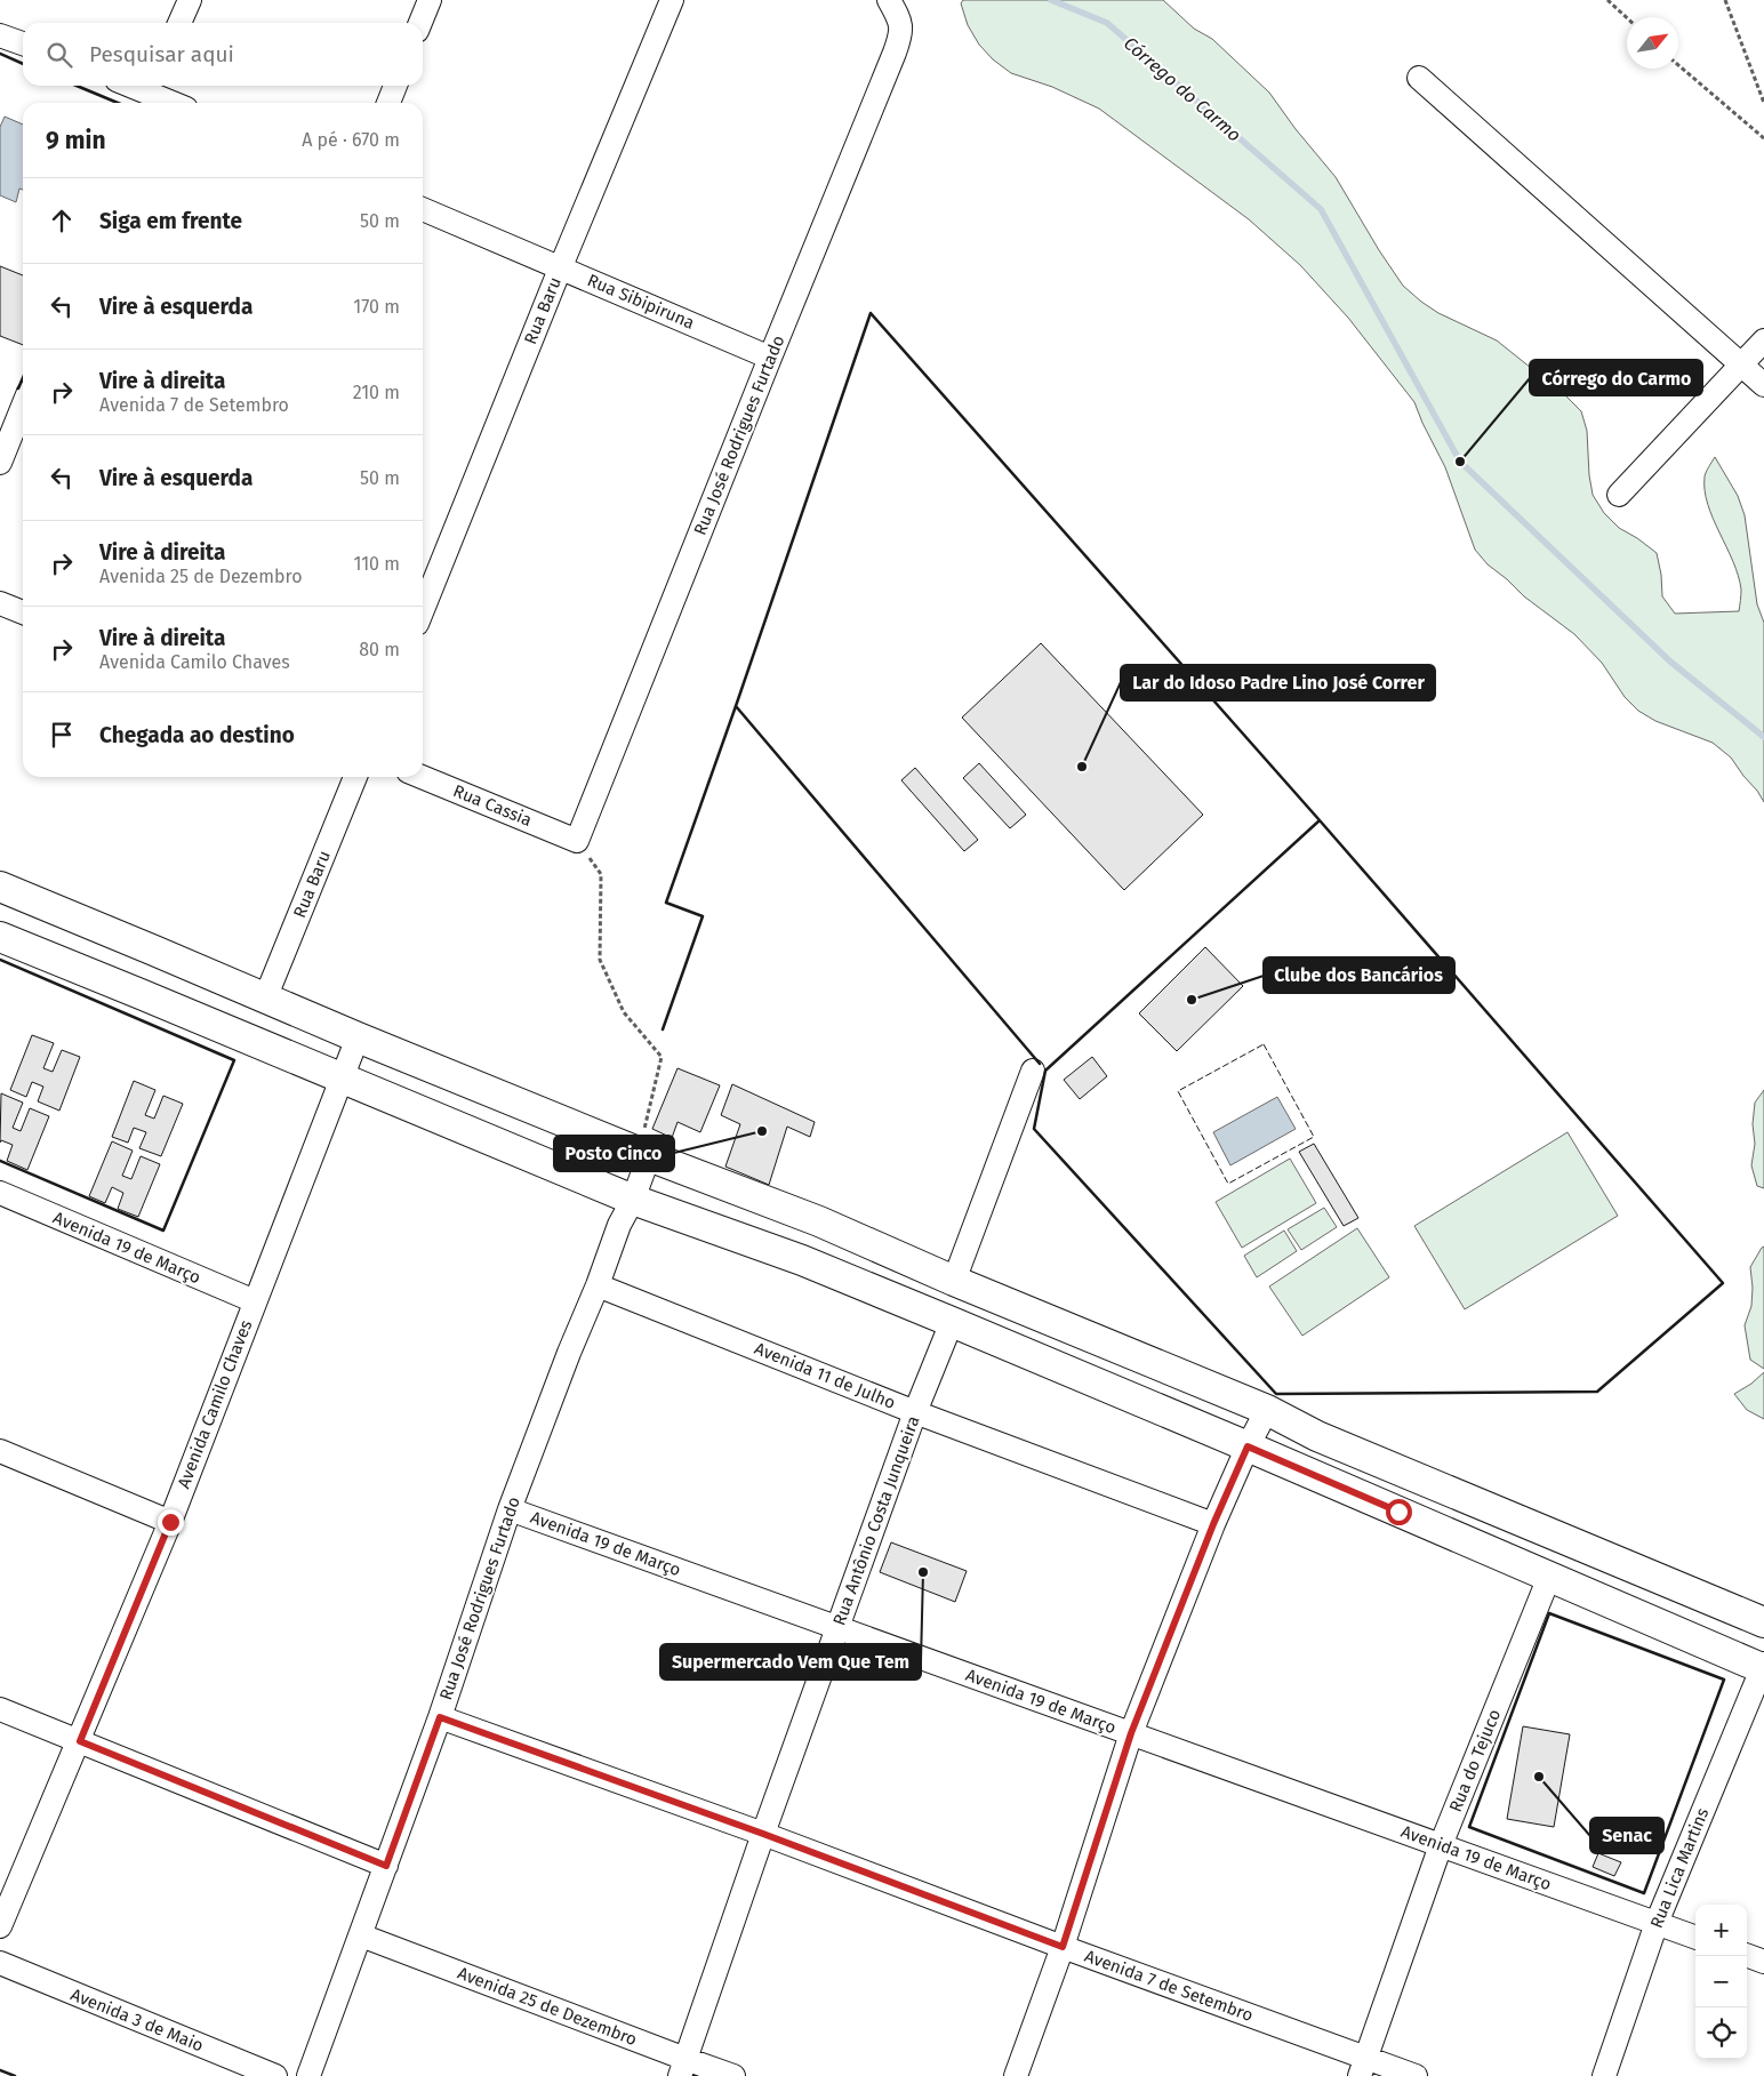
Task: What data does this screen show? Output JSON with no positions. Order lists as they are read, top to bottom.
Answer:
{
  "streets": {
    "street": [
      "Rua Sibipiruna",
      "Rua Baru",
      "Rua José Rodrigues Furtado",
      "Rua Cassia",
      "Avenida 19 de Março",
      "Avenida 11 de Julho",
      "Avenida Camilo Chaves",
      "Rua Antônio Costa Junqueira",
      "Rua do Tejuco",
      "Rua Lica Martins",
      "Avenida 7 de Setembro",
      "Avenida 25 de Dezembro",
      "Avenida 3 de Maio"
    ]
  },
  "crossings": [
    ["Rua Sibipiruna", "Rua Baru"],
    ["Rua Sibipiruna", "Rua José Rodrigues Furtado"],
    ["Rua José Rodrigues Furtado", "Rua Cassia"],
    ["Rua José Rodrigues Furtado", "Avenida 19 de Março"],
    ["Rua José Rodrigues Furtado", "Avenida 11 de Julho"],
    ["Rua José Rodrigues Furtado", "Avenida 7 de Setembro"],
    ["Rua José Rodrigues Furtado", "Avenida 25 de Dezembro"],
    ["Avenida 19 de Março", "Avenida Camilo Chaves"],
    ["Avenida 19 de Março", "Rua Antônio Costa Junqueira"],
    ["Avenida 19 de Março", "Rua do Tejuco"],
    ["Avenida 19 de Março", "Rua Lica Martins"],
    ["Avenida 11 de Julho", "Rua Antônio Costa Junqueira"],
    ["Rua Antônio Costa Junqueira", "Avenida 7 de Setembro"],
    ["Rua Antônio Costa Junqueira", "Avenida 25 de Dezembro"],
    ["Rua do Tejuco", "Avenida 7 de Setembro"]
  ],
  "water": ["Córrego do Carmo"],
  "places": [
    "Córrego do Carmo",
    "Lar do Idoso Padre Lino José Correr",
    "Clube dos Bancários",
    "Posto Cinco",
    "Supermercado Vem Que Tem",
    "Senac"
  ],
  "north": "top right",
  "page": {
    "search": "Pesquisar aqui",
    "heading": ["9 min", "A pé · 670 m"],
    "list": [
      ["Siga em frente", "50 m"],
      ["Vire à esquerda", "170 m"],
      ["Vire à direita", "Avenida 7 de Setembro", "210 m"],
      ["Vire à esquerda", "50 m"],
      ["Vire à direita", "Avenida 25 de Dezembro", "110 m"],
      ["Vire à direita", "Avenida Camilo Chaves", "80 m"],
      "Chegada ao destino"
    ],
    "map_buttons": ["+", "−"]
  }
}
